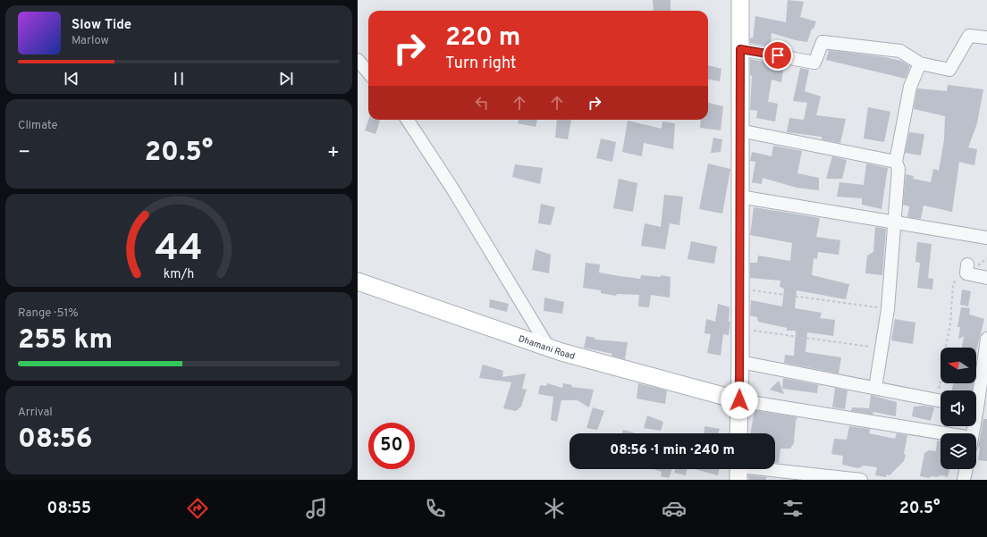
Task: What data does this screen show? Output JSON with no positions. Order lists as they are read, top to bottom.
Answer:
{
  "streets": {
    "main road": ["Dhamani Road"]
  },
  "north": "left",
  "page": {
    "turn": ["220 m", "Turn right"],
    "song": ["Slow Tide", "Marlow"],
    "tile": [
      "Climate",
      ["Range · 51%", "255 km"],
      ["Arrival", "08:56"]
    ],
    "heat": ["−", "20.5°", "+"],
    "limit": "50",
    "trip": "08:56 · 1 min · 240 m",
    "tabs": ["08:55", "20.5°"],
    "gauge": ["44", "km/h"]
  }
}
